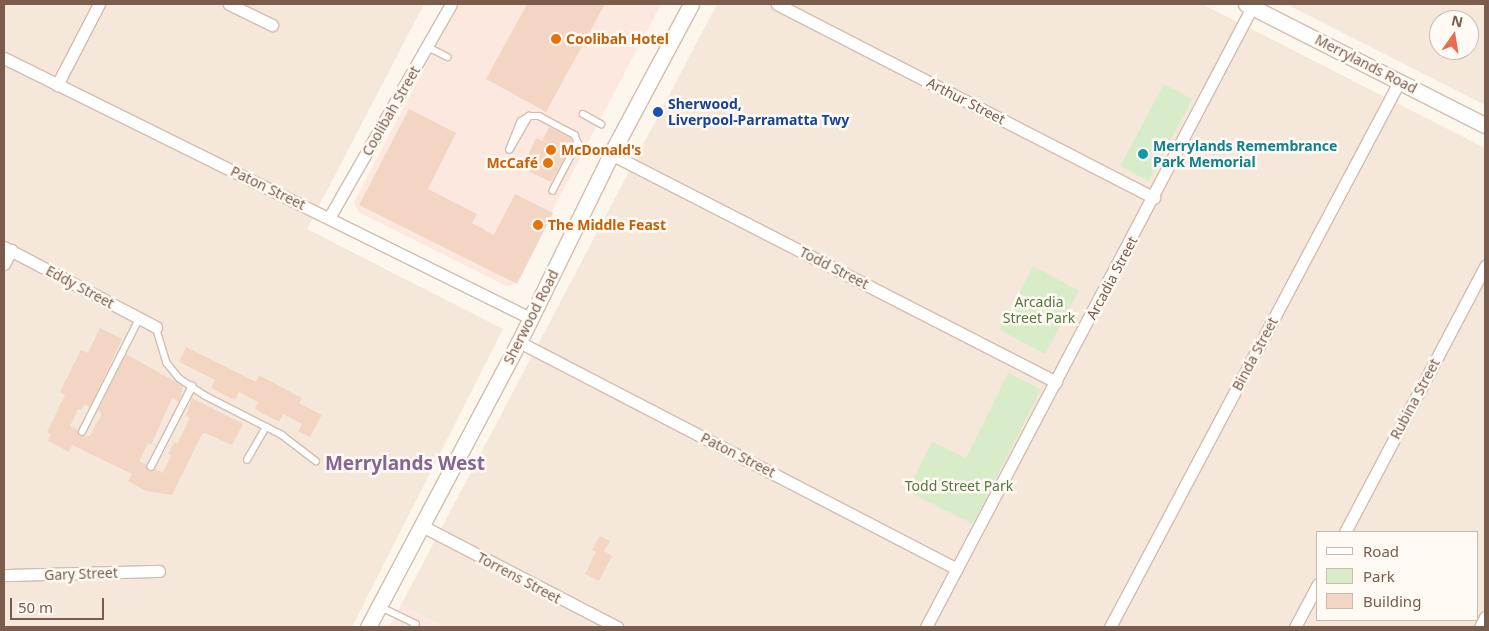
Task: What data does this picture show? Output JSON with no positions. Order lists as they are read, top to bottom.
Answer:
{
  "streets": {
    "main road": ["Merrylands Road", "Sherwood Road"],
    "street": [
      "Arthur Street",
      "Coolibah Street",
      "Paton Street",
      "Todd Street",
      "Arcadia Street",
      "Eddy Street",
      "Binda Street",
      "Rubina Street",
      "Gary Street",
      "Torrens Street"
    ]
  },
  "crossings": [
    ["Merrylands Road", "Arcadia Street"],
    ["Merrylands Road", "Binda Street"],
    ["Arthur Street", "Arcadia Street"],
    ["Coolibah Street", "Paton Street"],
    ["Paton Street", "Arcadia Street"],
    ["Paton Street", "Sherwood Road"],
    ["Todd Street", "Arcadia Street"],
    ["Todd Street", "Sherwood Road"],
    ["Sherwood Road", "Torrens Street"]
  ],
  "districts": ["Merrylands West"],
  "parks": ["Arcadia Street Park", "Todd Street Park"],
  "places": [
    "Coolibah Hotel",
    "Sherwood, Liverpool-Parramatta Twy",
    "McDonald's",
    "Merrylands Remembrance Park Memorial",
    "McCafé",
    "The Middle Feast"
  ],
  "legend": ["Road", "Park", "Building"],
  "scale_bar": "50 m",
  "north": "top"
}
